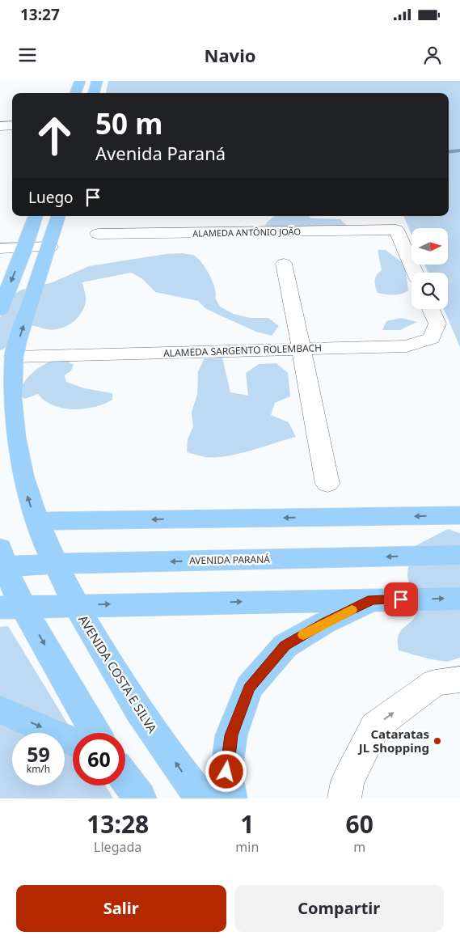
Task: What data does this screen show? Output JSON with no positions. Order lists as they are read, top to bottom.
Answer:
{
  "streets": {
    "main road": ["AVENIDA PARANÁ", "AVENIDA COSTA E SILVA"],
    "street": ["ALAMEDA ANTÔNIO JOÃO", "ALAMEDA SARGENTO ROLEMBACH"]
  },
  "crossings": [
    ["ALAMEDA SARGENTO ROLEMBACH", "AVENIDA COSTA E SILVA"],
    ["AVENIDA PARANÁ", "AVENIDA COSTA E SILVA"]
  ],
  "one_way": ["AVENIDA COSTA E SILVA"],
  "places": ["Cataratas JL Shopping"],
  "north": "right",
  "page": {
    "status": "13:27",
    "header": "Navio",
    "turn": ["50 m", "Avenida Paraná"],
    "then": "Luego",
    "speed": "59 km/h",
    "limit": "60",
    "eta": [
      "13:28",
      "Llegada",
      "1",
      "min",
      "60",
      "m"
    ],
    "buttons": ["Salir", "Compartir"]
  }
}
